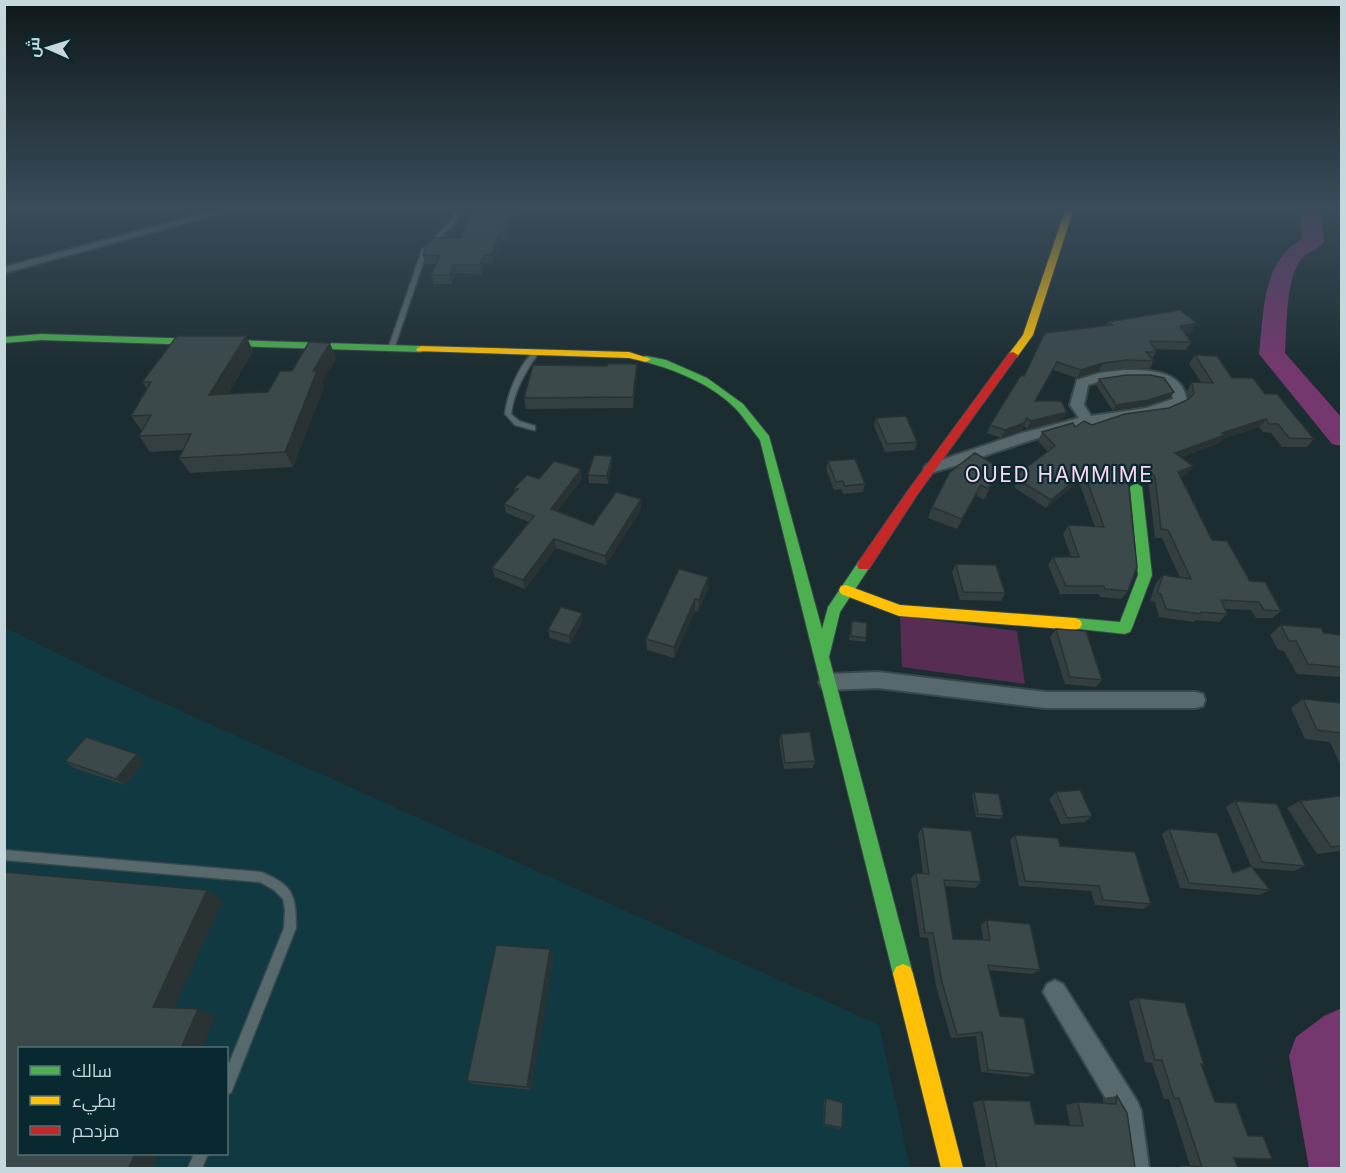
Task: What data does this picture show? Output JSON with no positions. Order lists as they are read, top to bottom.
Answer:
{
  "districts": ["OUED HAMMIME"],
  "legend": ["سالك", "بطيء", "مزدحم"],
  "north": "left"
}
